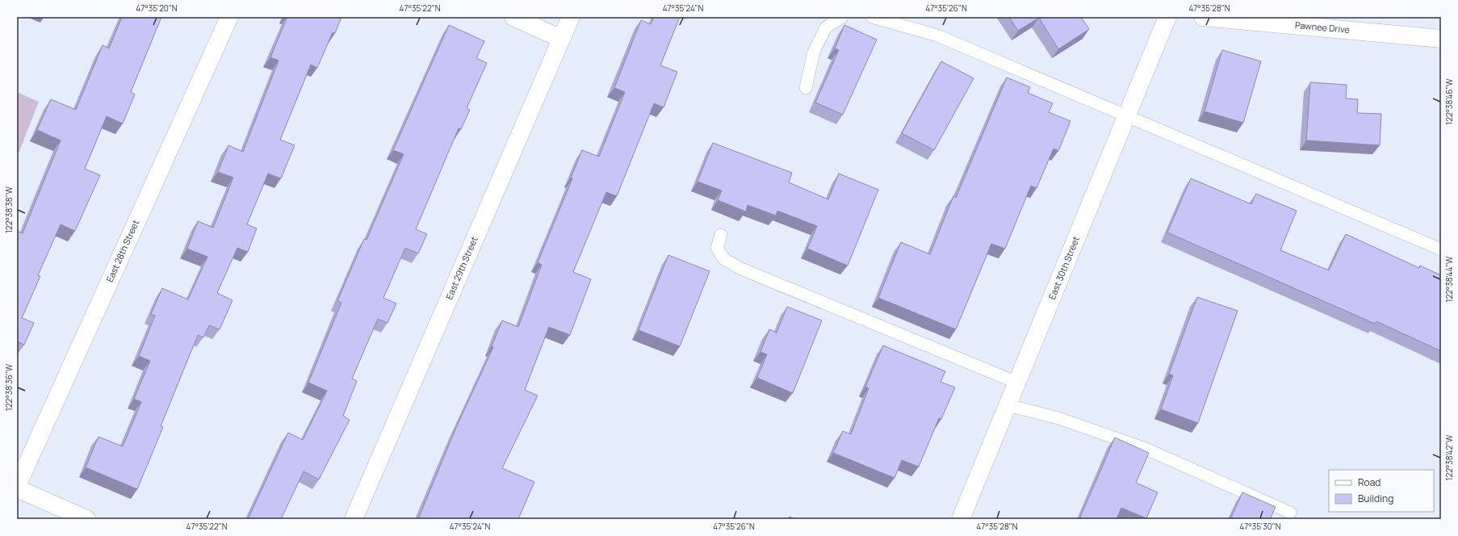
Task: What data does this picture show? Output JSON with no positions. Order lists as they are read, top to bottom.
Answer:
{
  "streets": {
    "street": [
      "Pawnee Drive",
      "East 28th Street",
      "East 29th Street",
      "East 30th Street"
    ]
  },
  "legend": ["Road", "Building"],
  "coordinates": [
    "47°35'20\"N",
    "47°35'22\"N",
    "47°35'24\"N",
    "47°35'26\"N",
    "47°35'28\"N",
    "122°38'46\"W",
    "122°38'38\"W",
    "122°38'44\"W",
    "122°38'36\"W",
    "122°38'42\"W",
    "47°35'30\"N"
  ]
}
